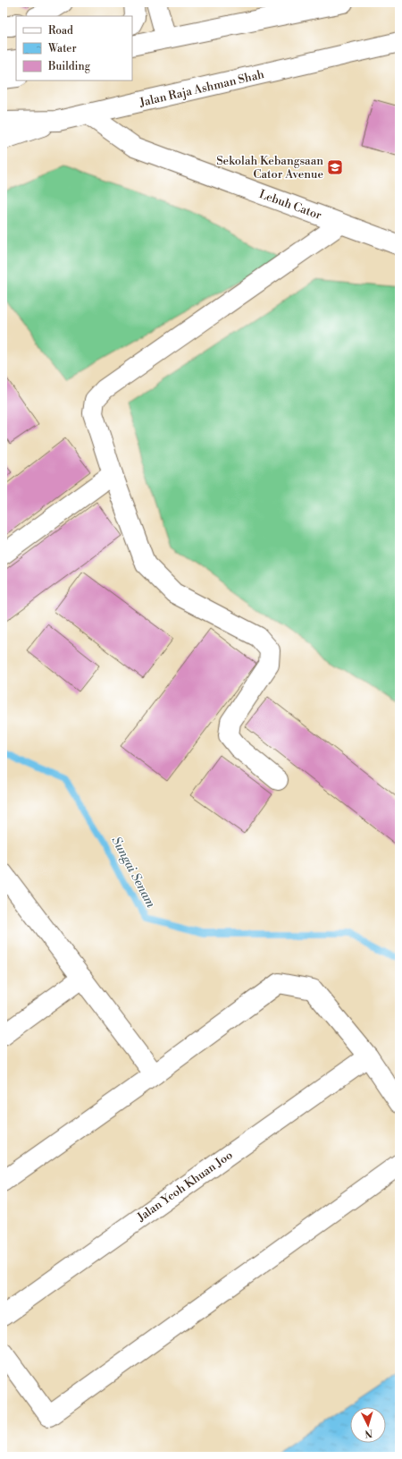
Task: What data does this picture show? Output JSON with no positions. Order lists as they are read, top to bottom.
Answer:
{
  "streets": {
    "street": ["Jalan Raja Ashman Shah", "Lebuh Cator", "Jalan Yeoh Khuan Joo"]
  },
  "crossings": [
    ["Jalan Raja Ashman Shah", "Lebuh Cator"]
  ],
  "water": ["Sungai Senam"],
  "places": {
    "school or university": ["Sekolah Kebangsaan Cator Avenue"]
  },
  "legend": ["Road", "Water", "Building"],
  "north": "bottom"
}
